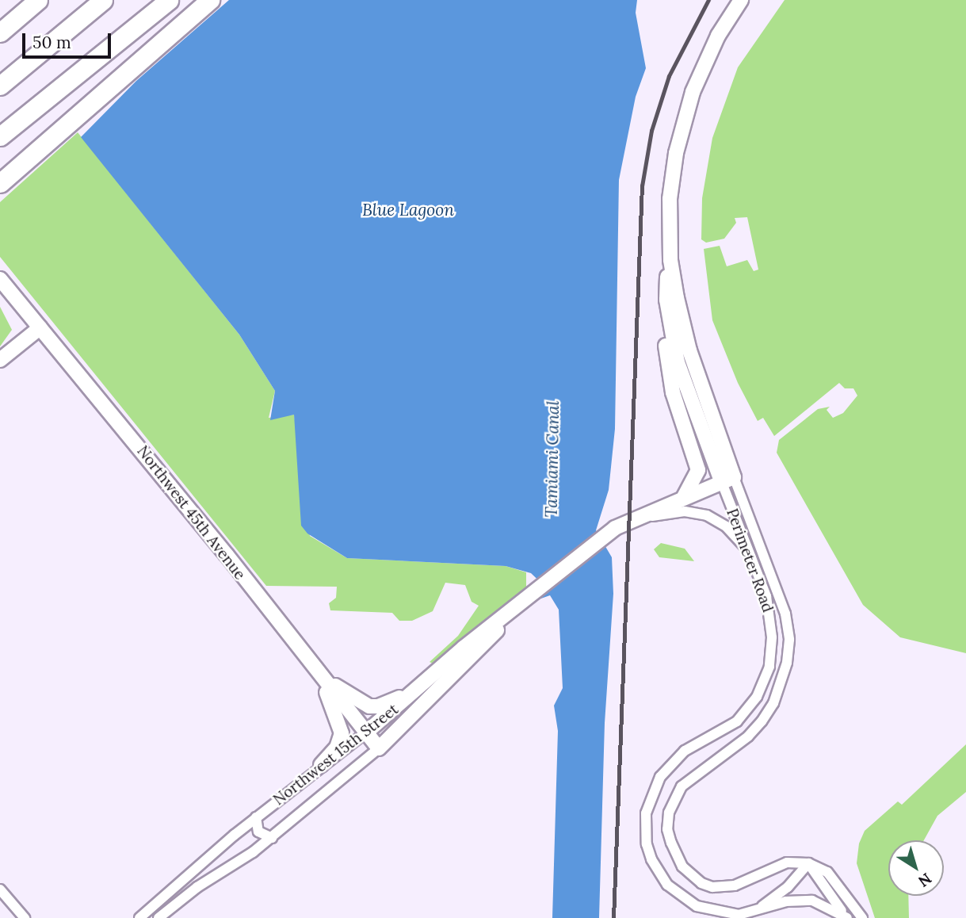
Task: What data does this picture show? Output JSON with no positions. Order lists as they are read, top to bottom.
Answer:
{
  "streets": {
    "street": ["Northwest 45th Avenue", "Perimeter Road", "Northwest 15th Street"]
  },
  "crossings": [
    ["Northwest 45th Avenue", "Northwest 15th Street"],
    ["Perimeter Road", "Northwest 15th Street"]
  ],
  "water": ["Blue Lagoon", "Tamiami Canal"],
  "scale_bar": "50 m",
  "north": "bottom right"
}
